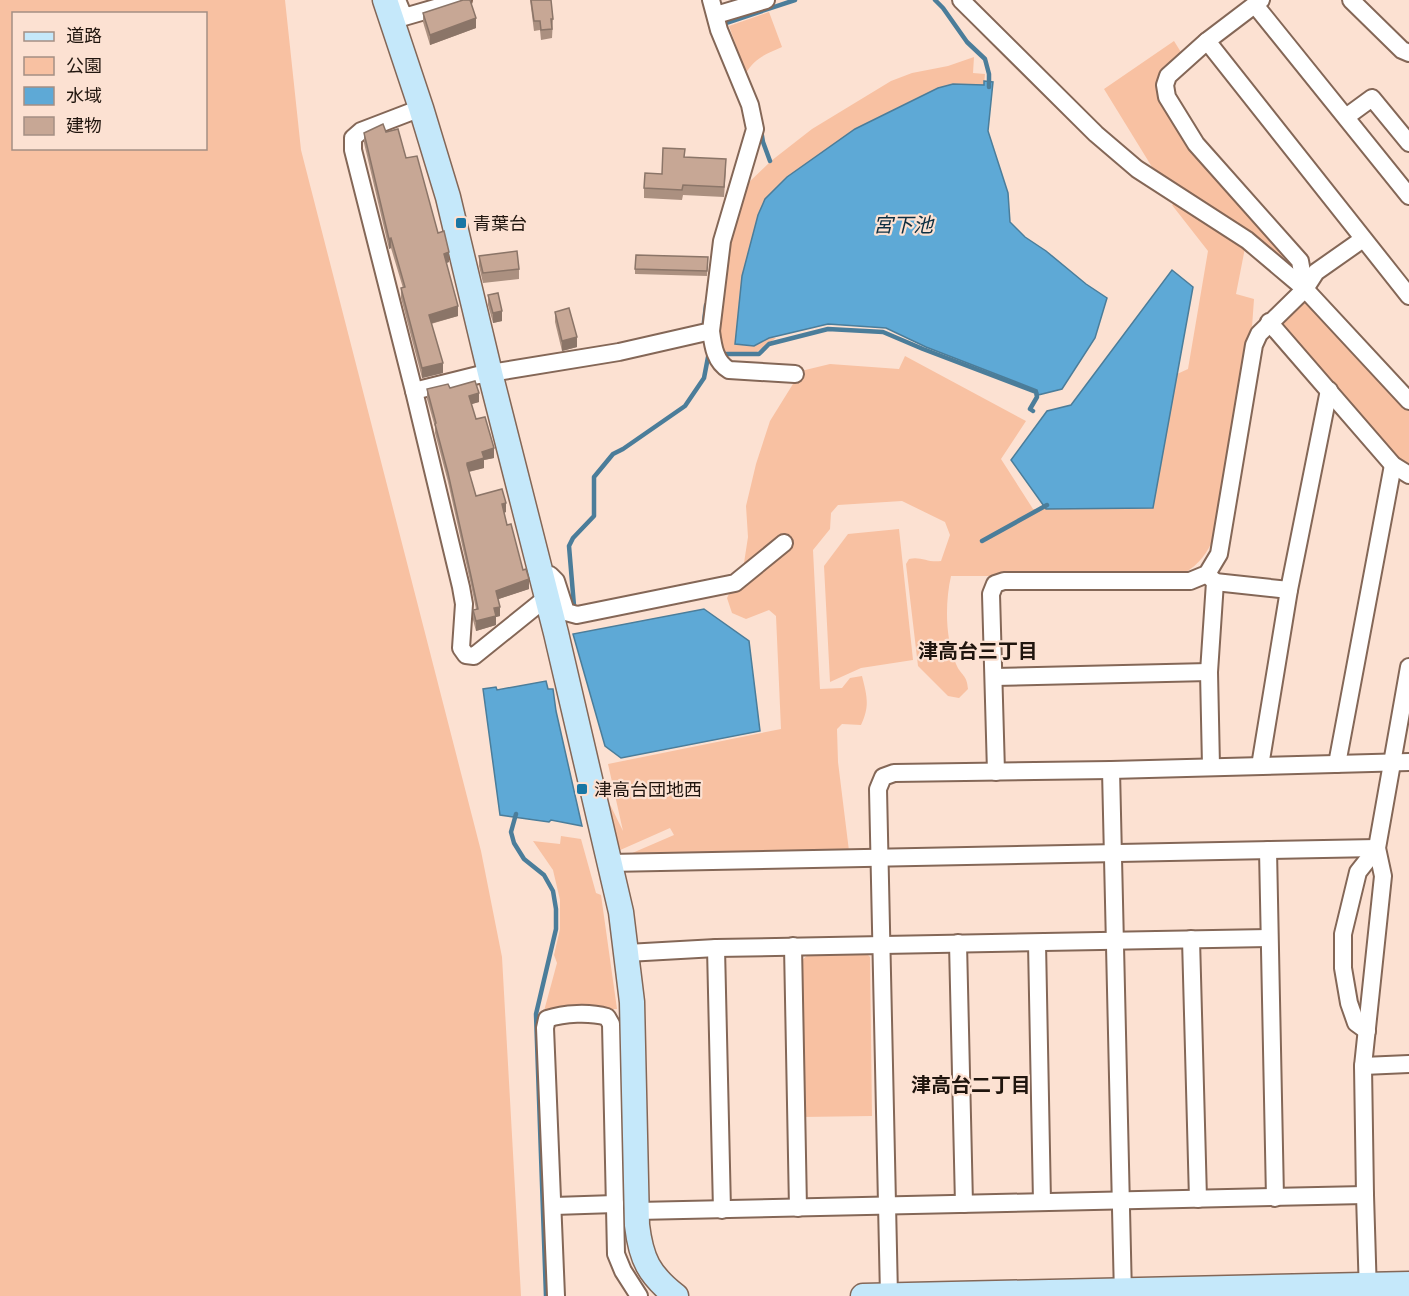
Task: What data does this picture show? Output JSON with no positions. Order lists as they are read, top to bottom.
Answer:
{
  "districts": ["津高台三丁目", "津高台二丁目"],
  "water": ["宮下池"],
  "places": {
    "transit": ["青葉台", "津高台団地西"]
  },
  "legend": [
    "道路",
    "公園",
    "水域",
    "建物"
  ]
}
